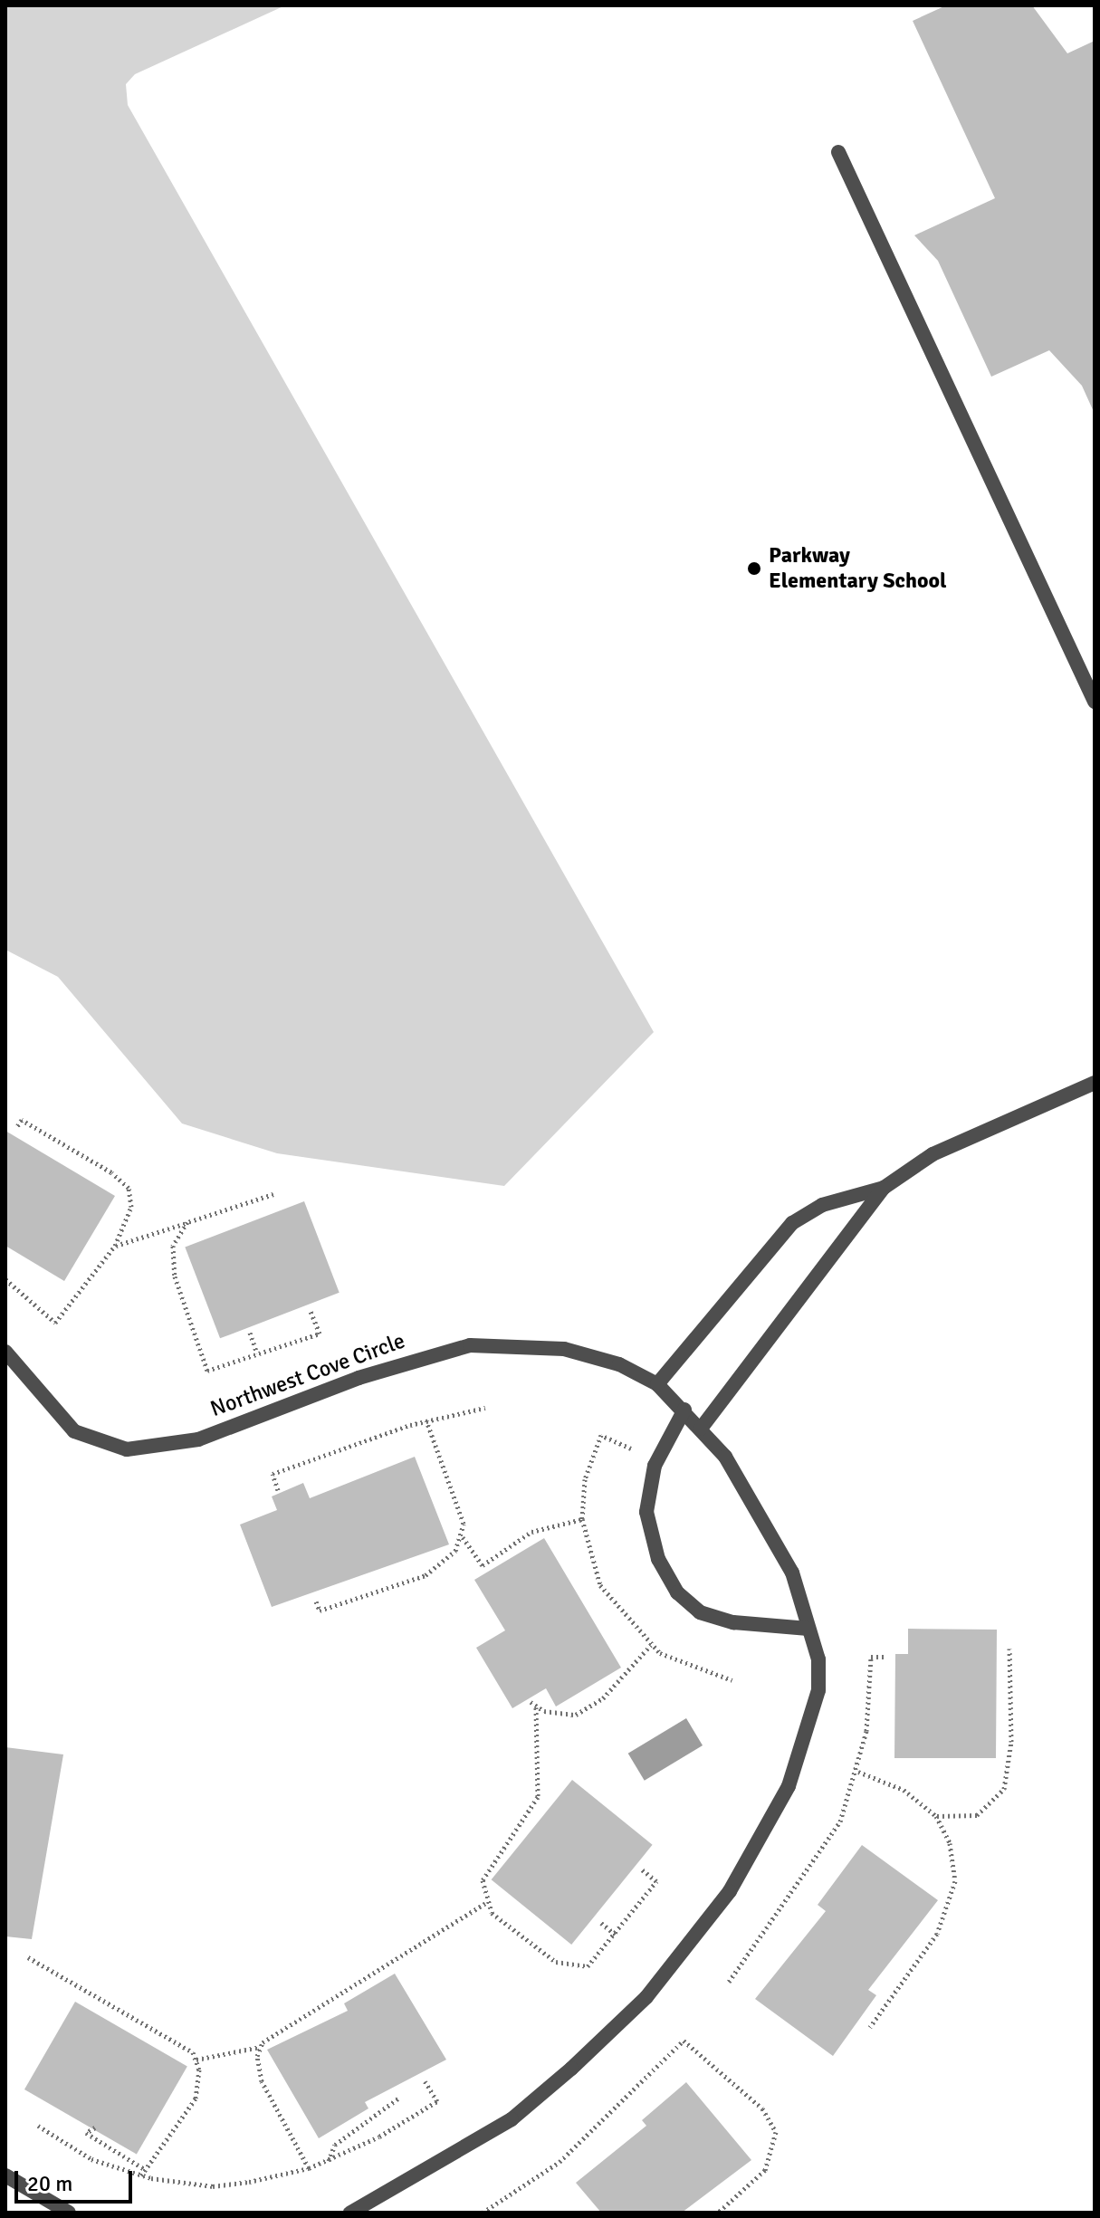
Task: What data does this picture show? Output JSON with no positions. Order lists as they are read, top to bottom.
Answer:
{
  "streets": {
    "street": ["Northwest Cove Circle"]
  },
  "places": ["Parkway Elementary School"],
  "scale_bar": "20 m"
}
